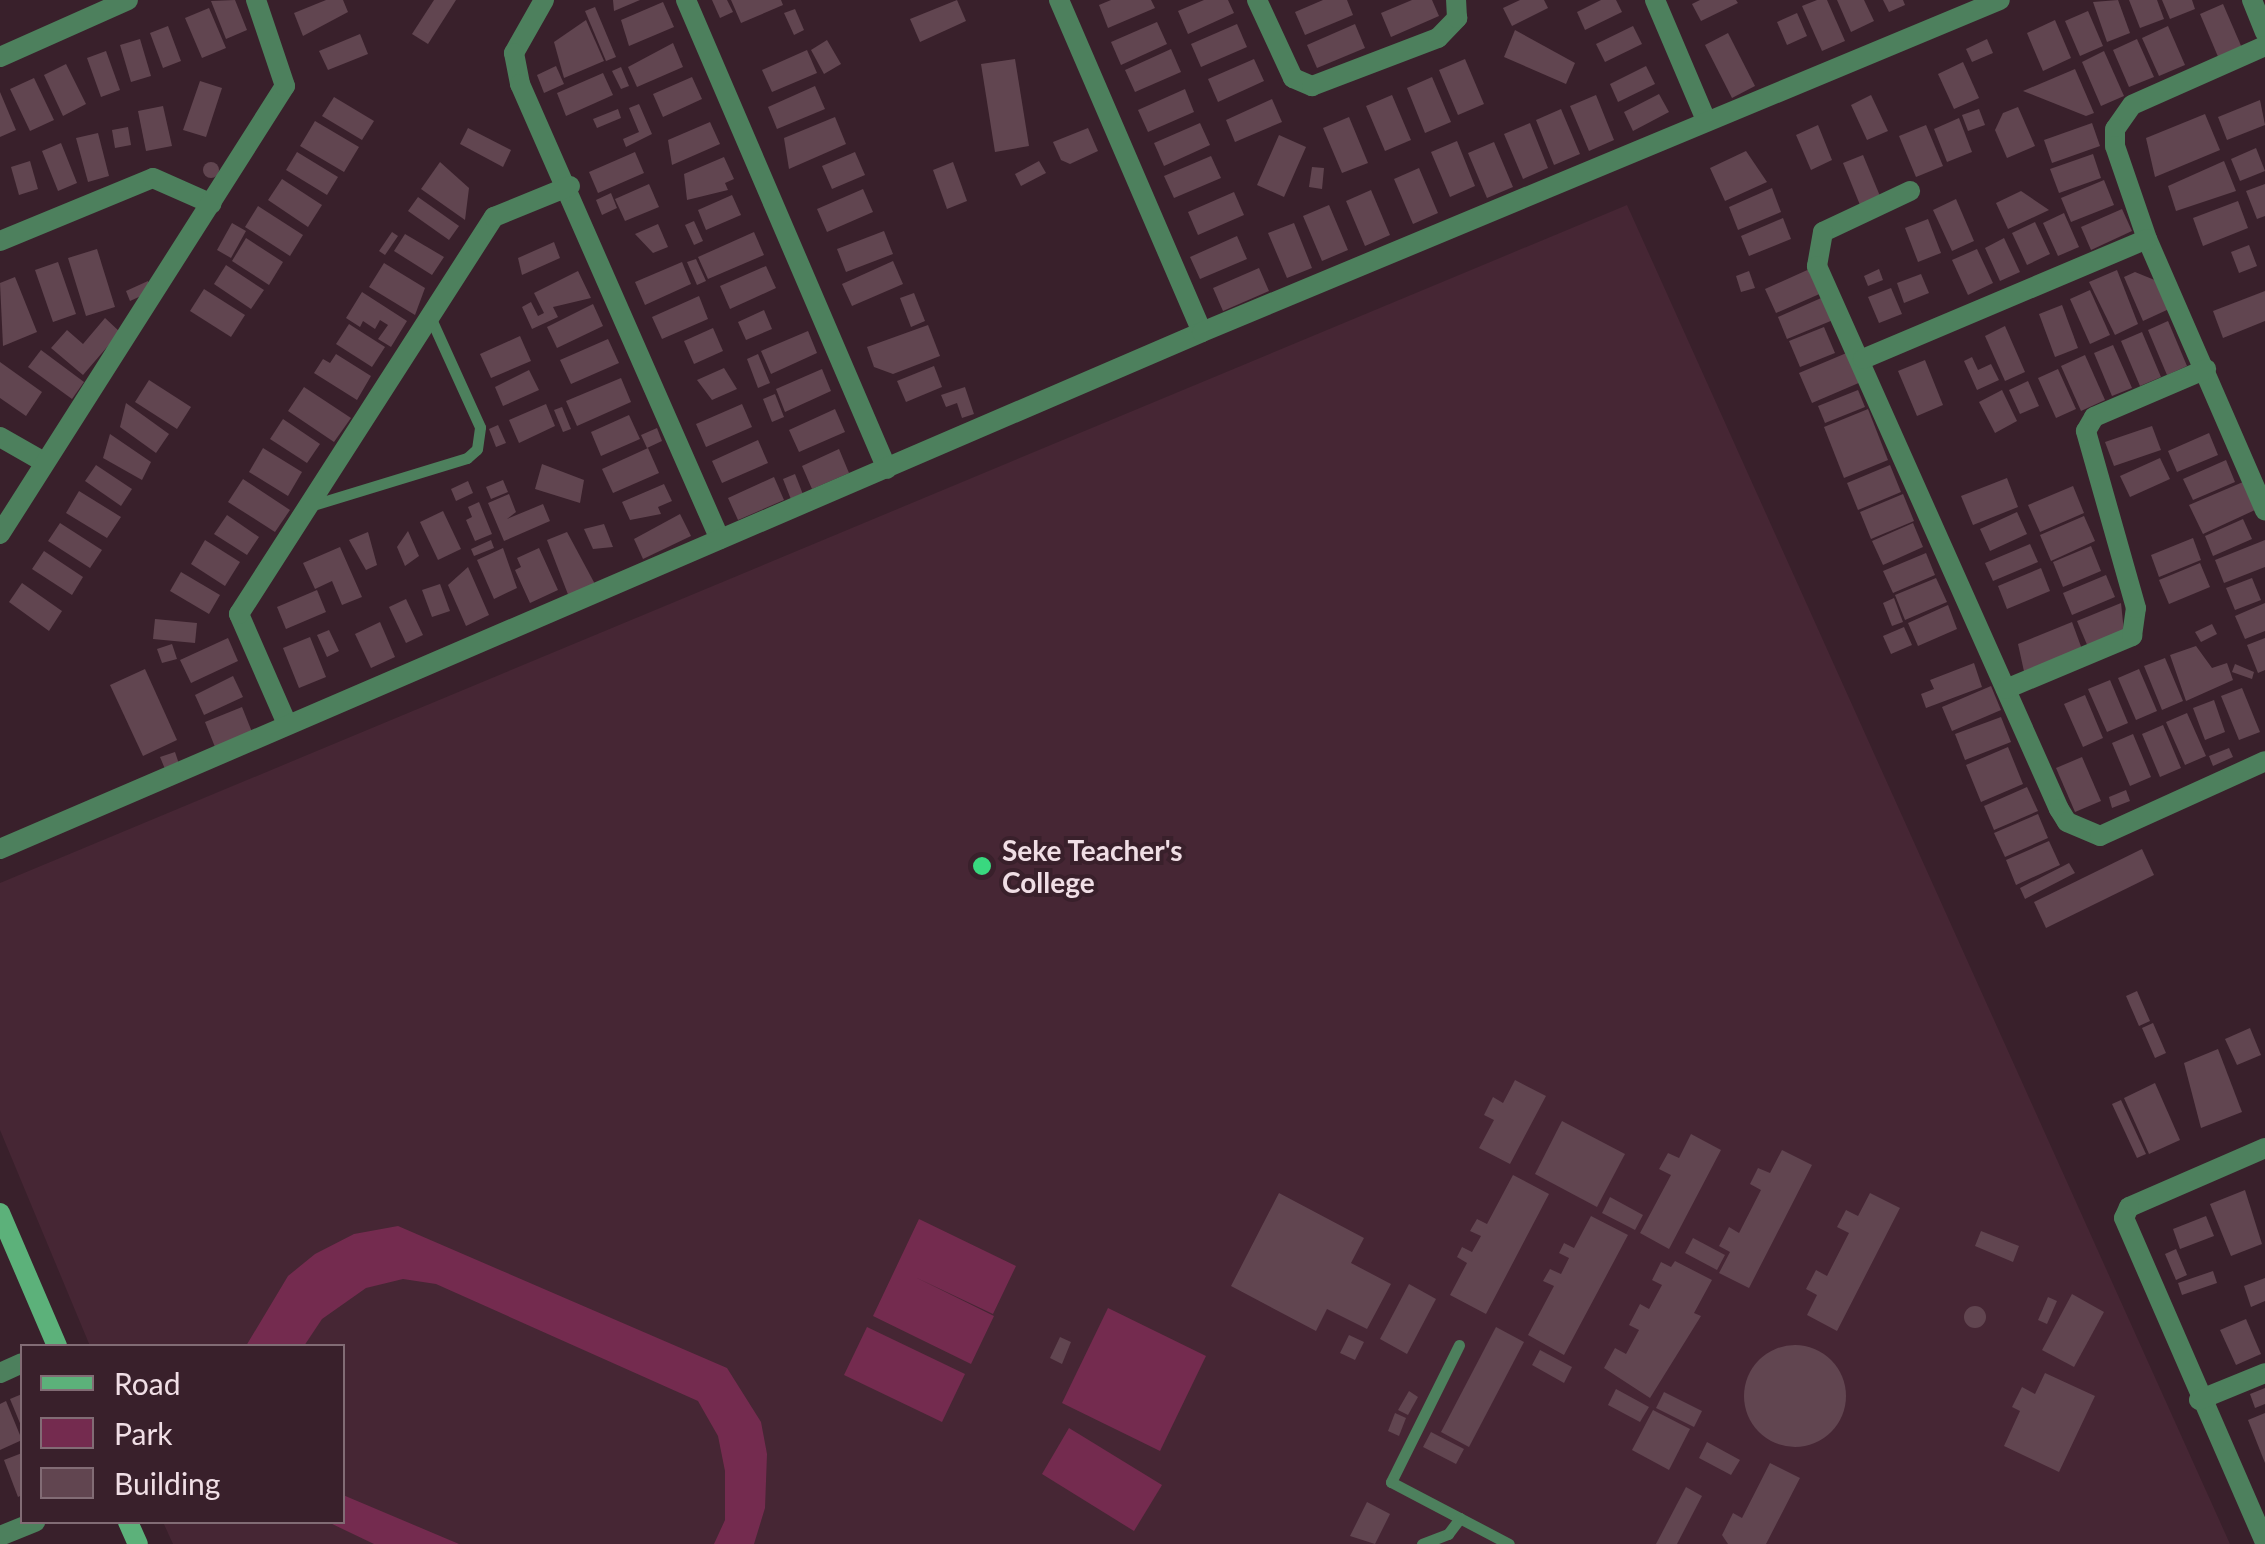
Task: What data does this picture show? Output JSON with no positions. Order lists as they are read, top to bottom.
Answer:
{
  "places": ["Seke Teacher's College"],
  "legend": ["Road", "Park", "Building"]
}
